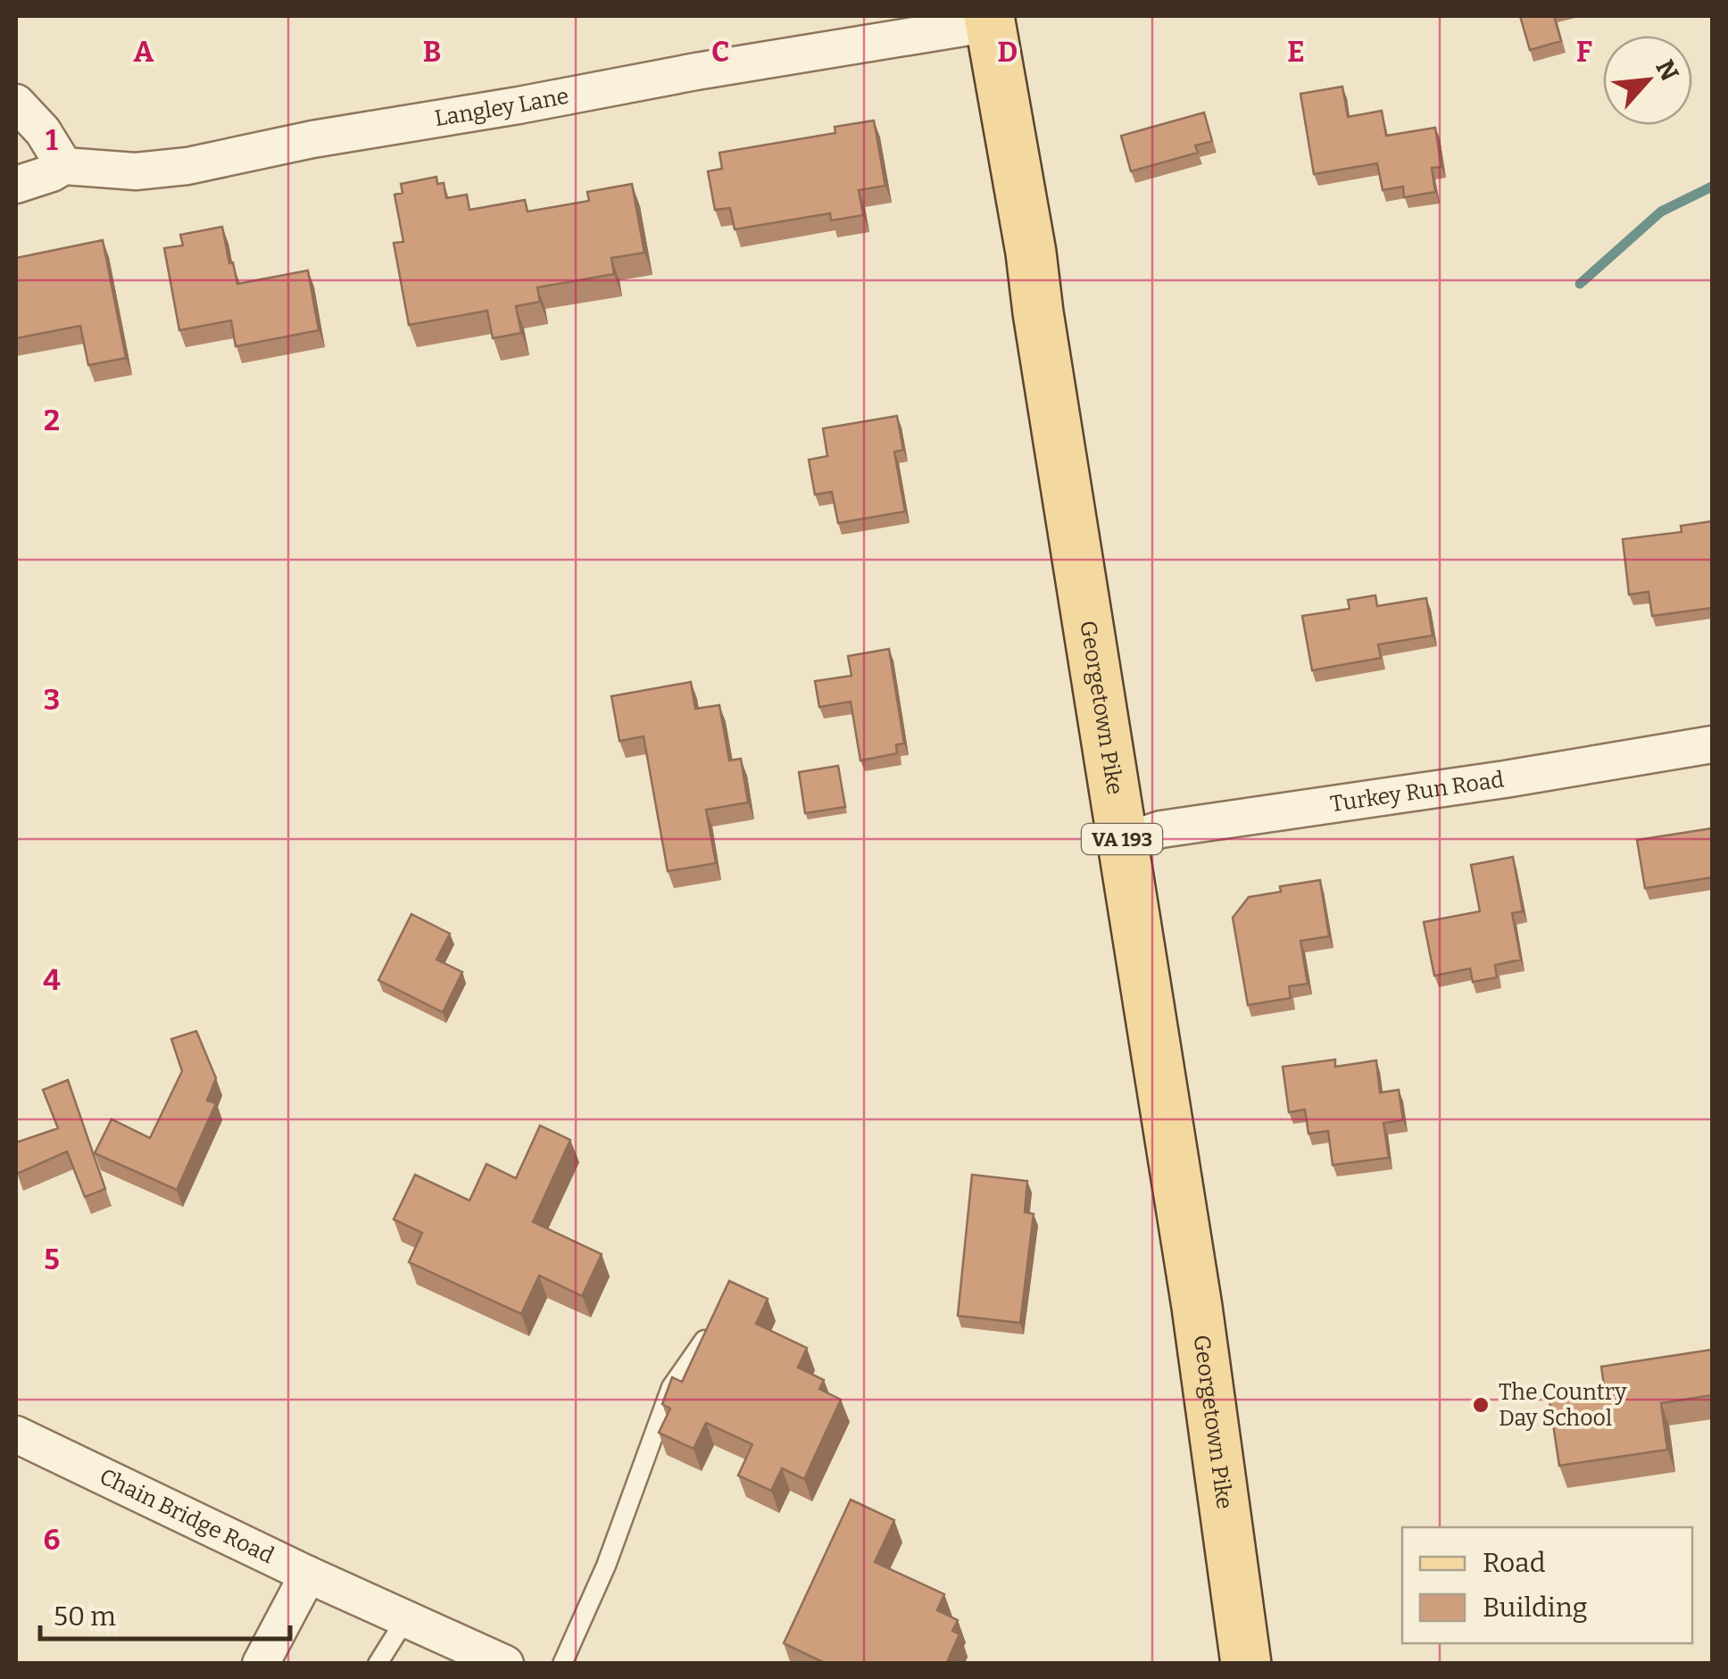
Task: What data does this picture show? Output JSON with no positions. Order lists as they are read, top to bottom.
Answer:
{
  "streets": {
    "main road": ["Georgetown Pike", "VA 193"],
    "street": ["Langley Lane", "Turkey Run Road", "Chain Bridge Road"]
  },
  "crossings": [
    ["Langley Lane", "Georgetown Pike"],
    ["Georgetown Pike", "Turkey Run Road"]
  ],
  "places": ["The Country Day School"],
  "legend": ["Road", "Building"],
  "scale_bar": "50 m",
  "north": "top right",
  "grid": {
    "columns": [
      "A",
      "B",
      "C",
      "D",
      "E",
      "F"
    ],
    "rows": [
      "1",
      "2",
      "3",
      "4",
      "5",
      "6"
    ]
  }
}
